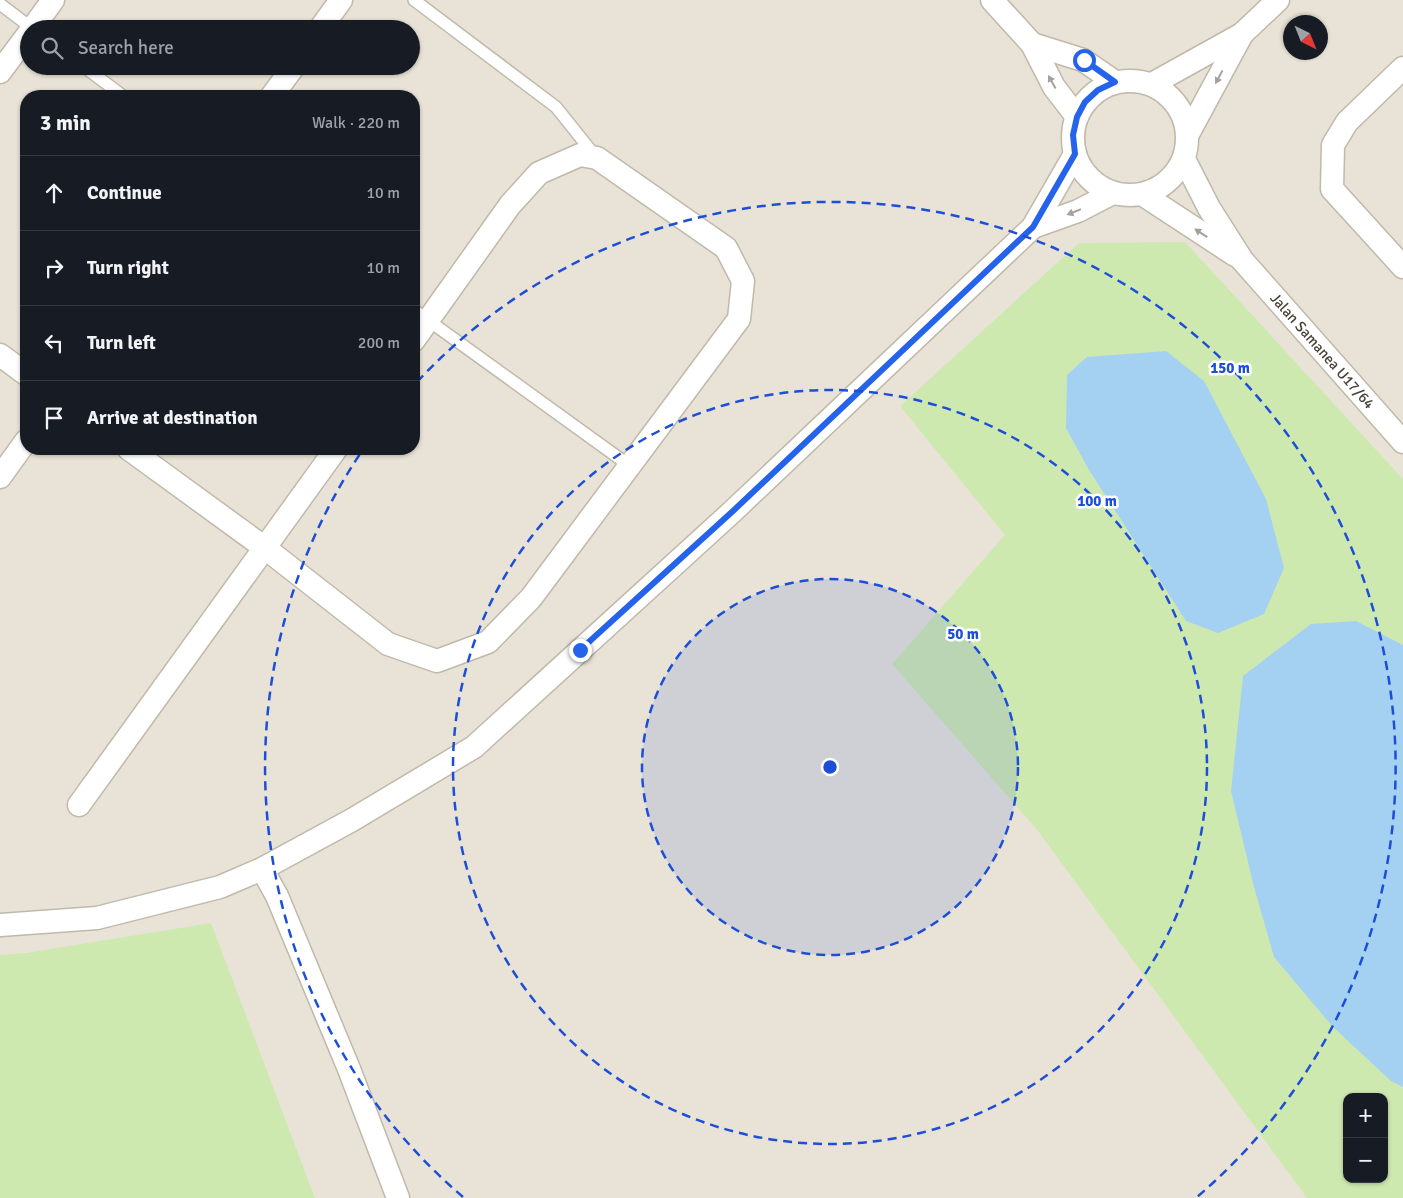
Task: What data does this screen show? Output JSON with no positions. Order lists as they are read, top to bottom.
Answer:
{
  "streets": {
    "street": ["Jalan Samanea U17/64"]
  },
  "north": "bottom right",
  "page": {
    "search": "Search here",
    "heading": ["3 min", "Walk · 220 m"],
    "list": [
      ["Continue", "10 m"],
      ["Turn right", "10 m"],
      ["Turn left", "200 m"],
      "Arrive at destination"
    ],
    "map_buttons": ["+", "−"]
  },
  "rings": ["150 m", "100 m", "50 m"]
}
